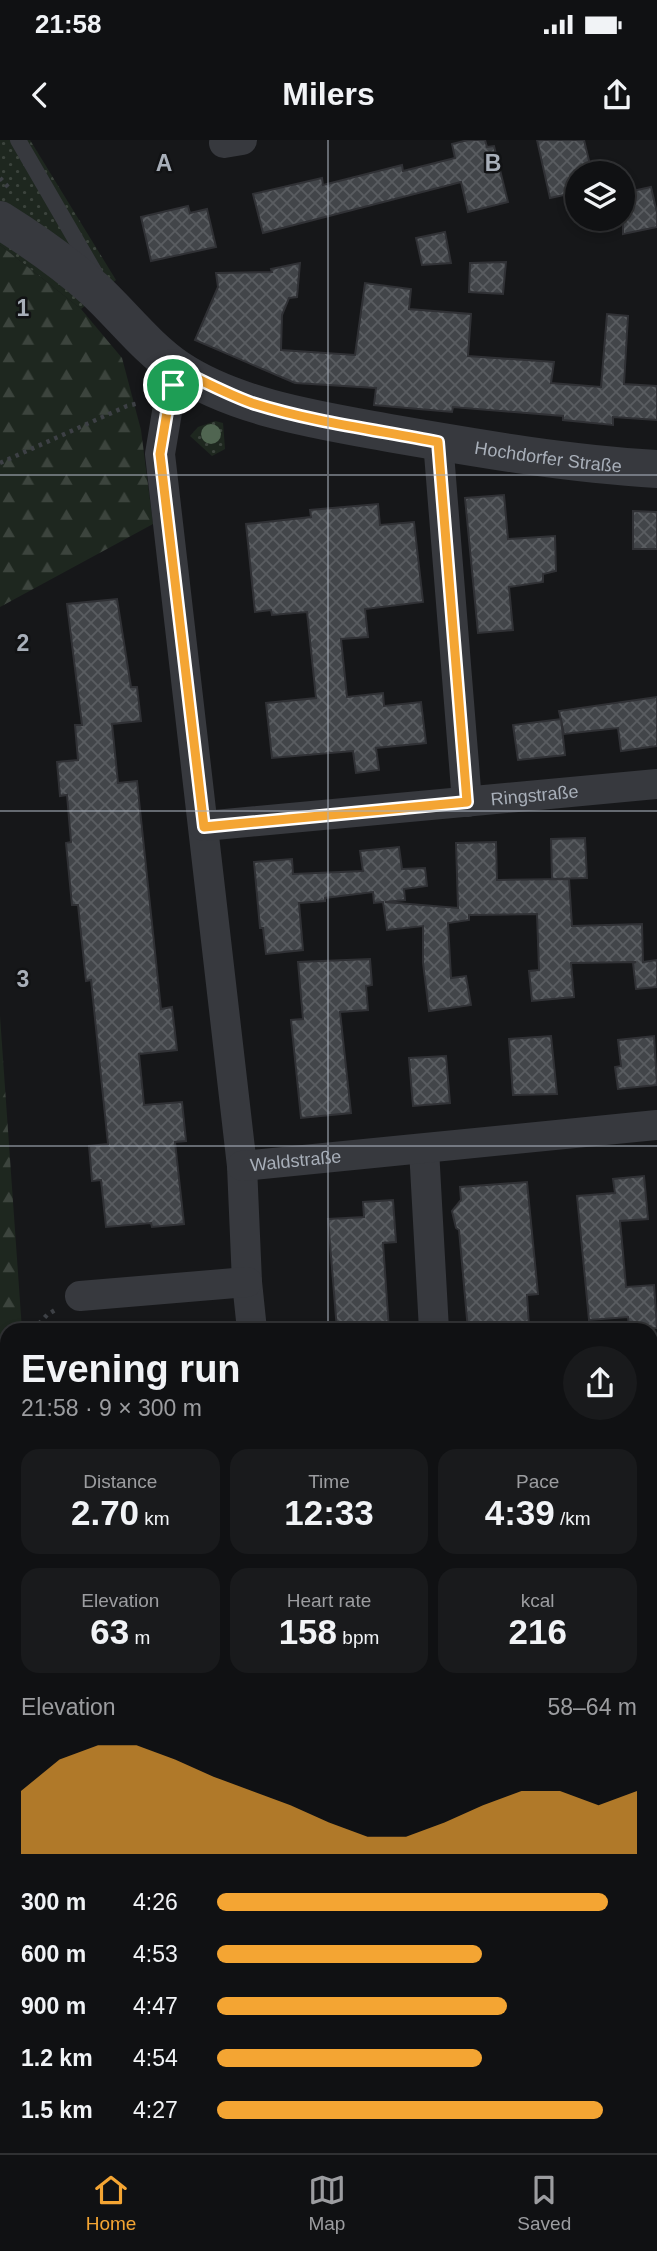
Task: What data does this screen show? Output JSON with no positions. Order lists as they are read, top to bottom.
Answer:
{
  "streets": {
    "street": ["Hochdorfer Straße", "Ringstraße", "Waldstraße"]
  },
  "page": {
    "status": "21:58",
    "header": "Milers",
    "heading": ["Evening run", "21:58 · 9 × 300 m"],
    "stats": [
      ["Distance", "2.70 km"],
      ["Time", "12:33"],
      ["Pace", "4:39 /km"],
      ["Elevation", "63 m"],
      ["Heart rate", "158 bpm"],
      ["kcal", "216"]
    ],
    "chart": ["Elevation", "58–64 m"],
    "list": [
      {
        "name": "300 m",
        "note": "4:26"
      },
      {
        "name": "600 m",
        "note": "4:53"
      },
      {
        "name": "900 m",
        "note": "4:47"
      },
      {
        "name": "1.2 km",
        "note": "4:54"
      },
      {
        "name": "1.5 km",
        "note": "4:27"
      }
    ],
    "tabs": ["Home", "Map", "Saved"]
  },
  "grid": {
    "columns": ["A", "B"],
    "rows": ["1", "2", "3"]
  }
}
